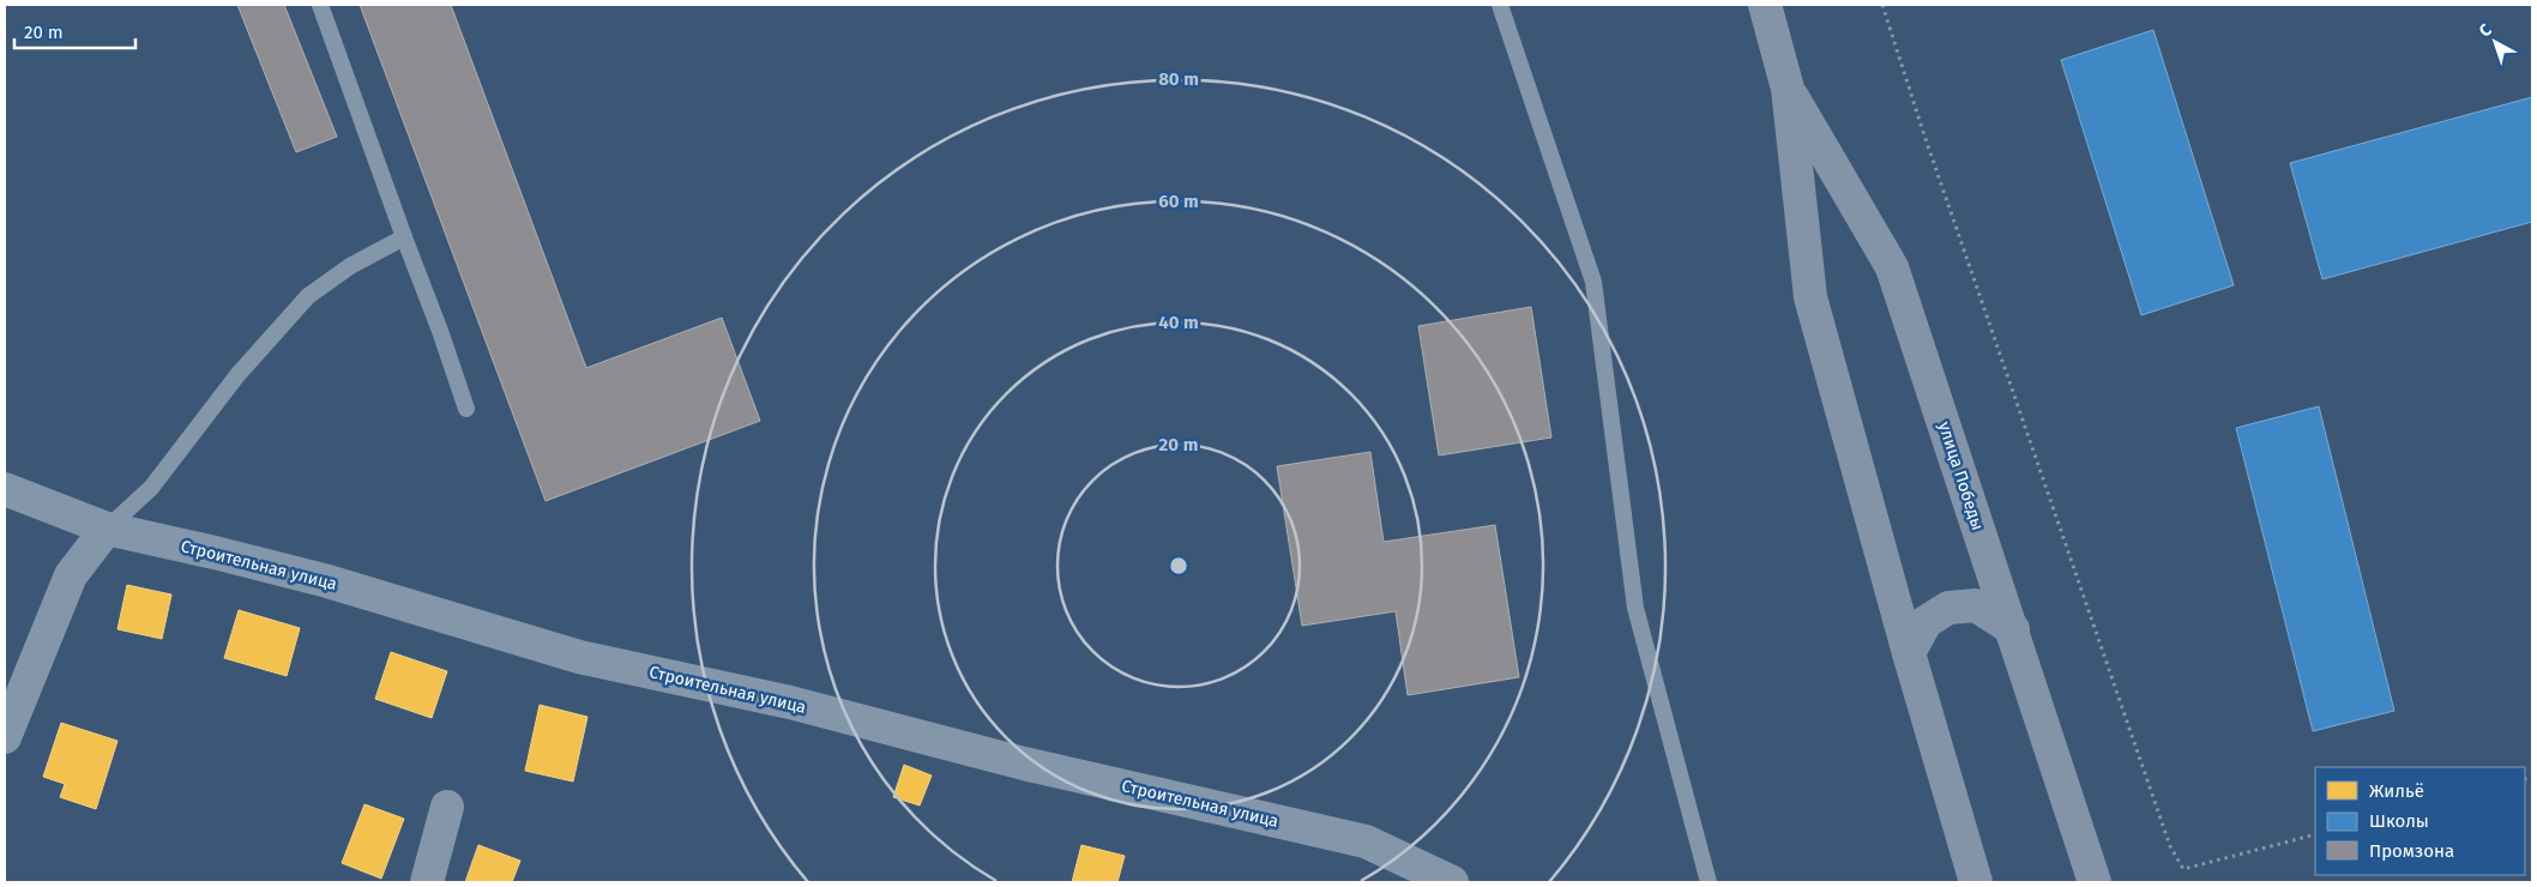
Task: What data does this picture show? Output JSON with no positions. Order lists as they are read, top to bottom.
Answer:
{
  "streets": {
    "main road": ["улица Победы"],
    "street": ["Строительная улица"]
  },
  "legend": ["Жильё", "Школы", "Промзона"],
  "scale_bar": "20 m",
  "north": "top left",
  "rings": [
    "80 m",
    "60 m",
    "40 m",
    "20 m"
  ]
}
